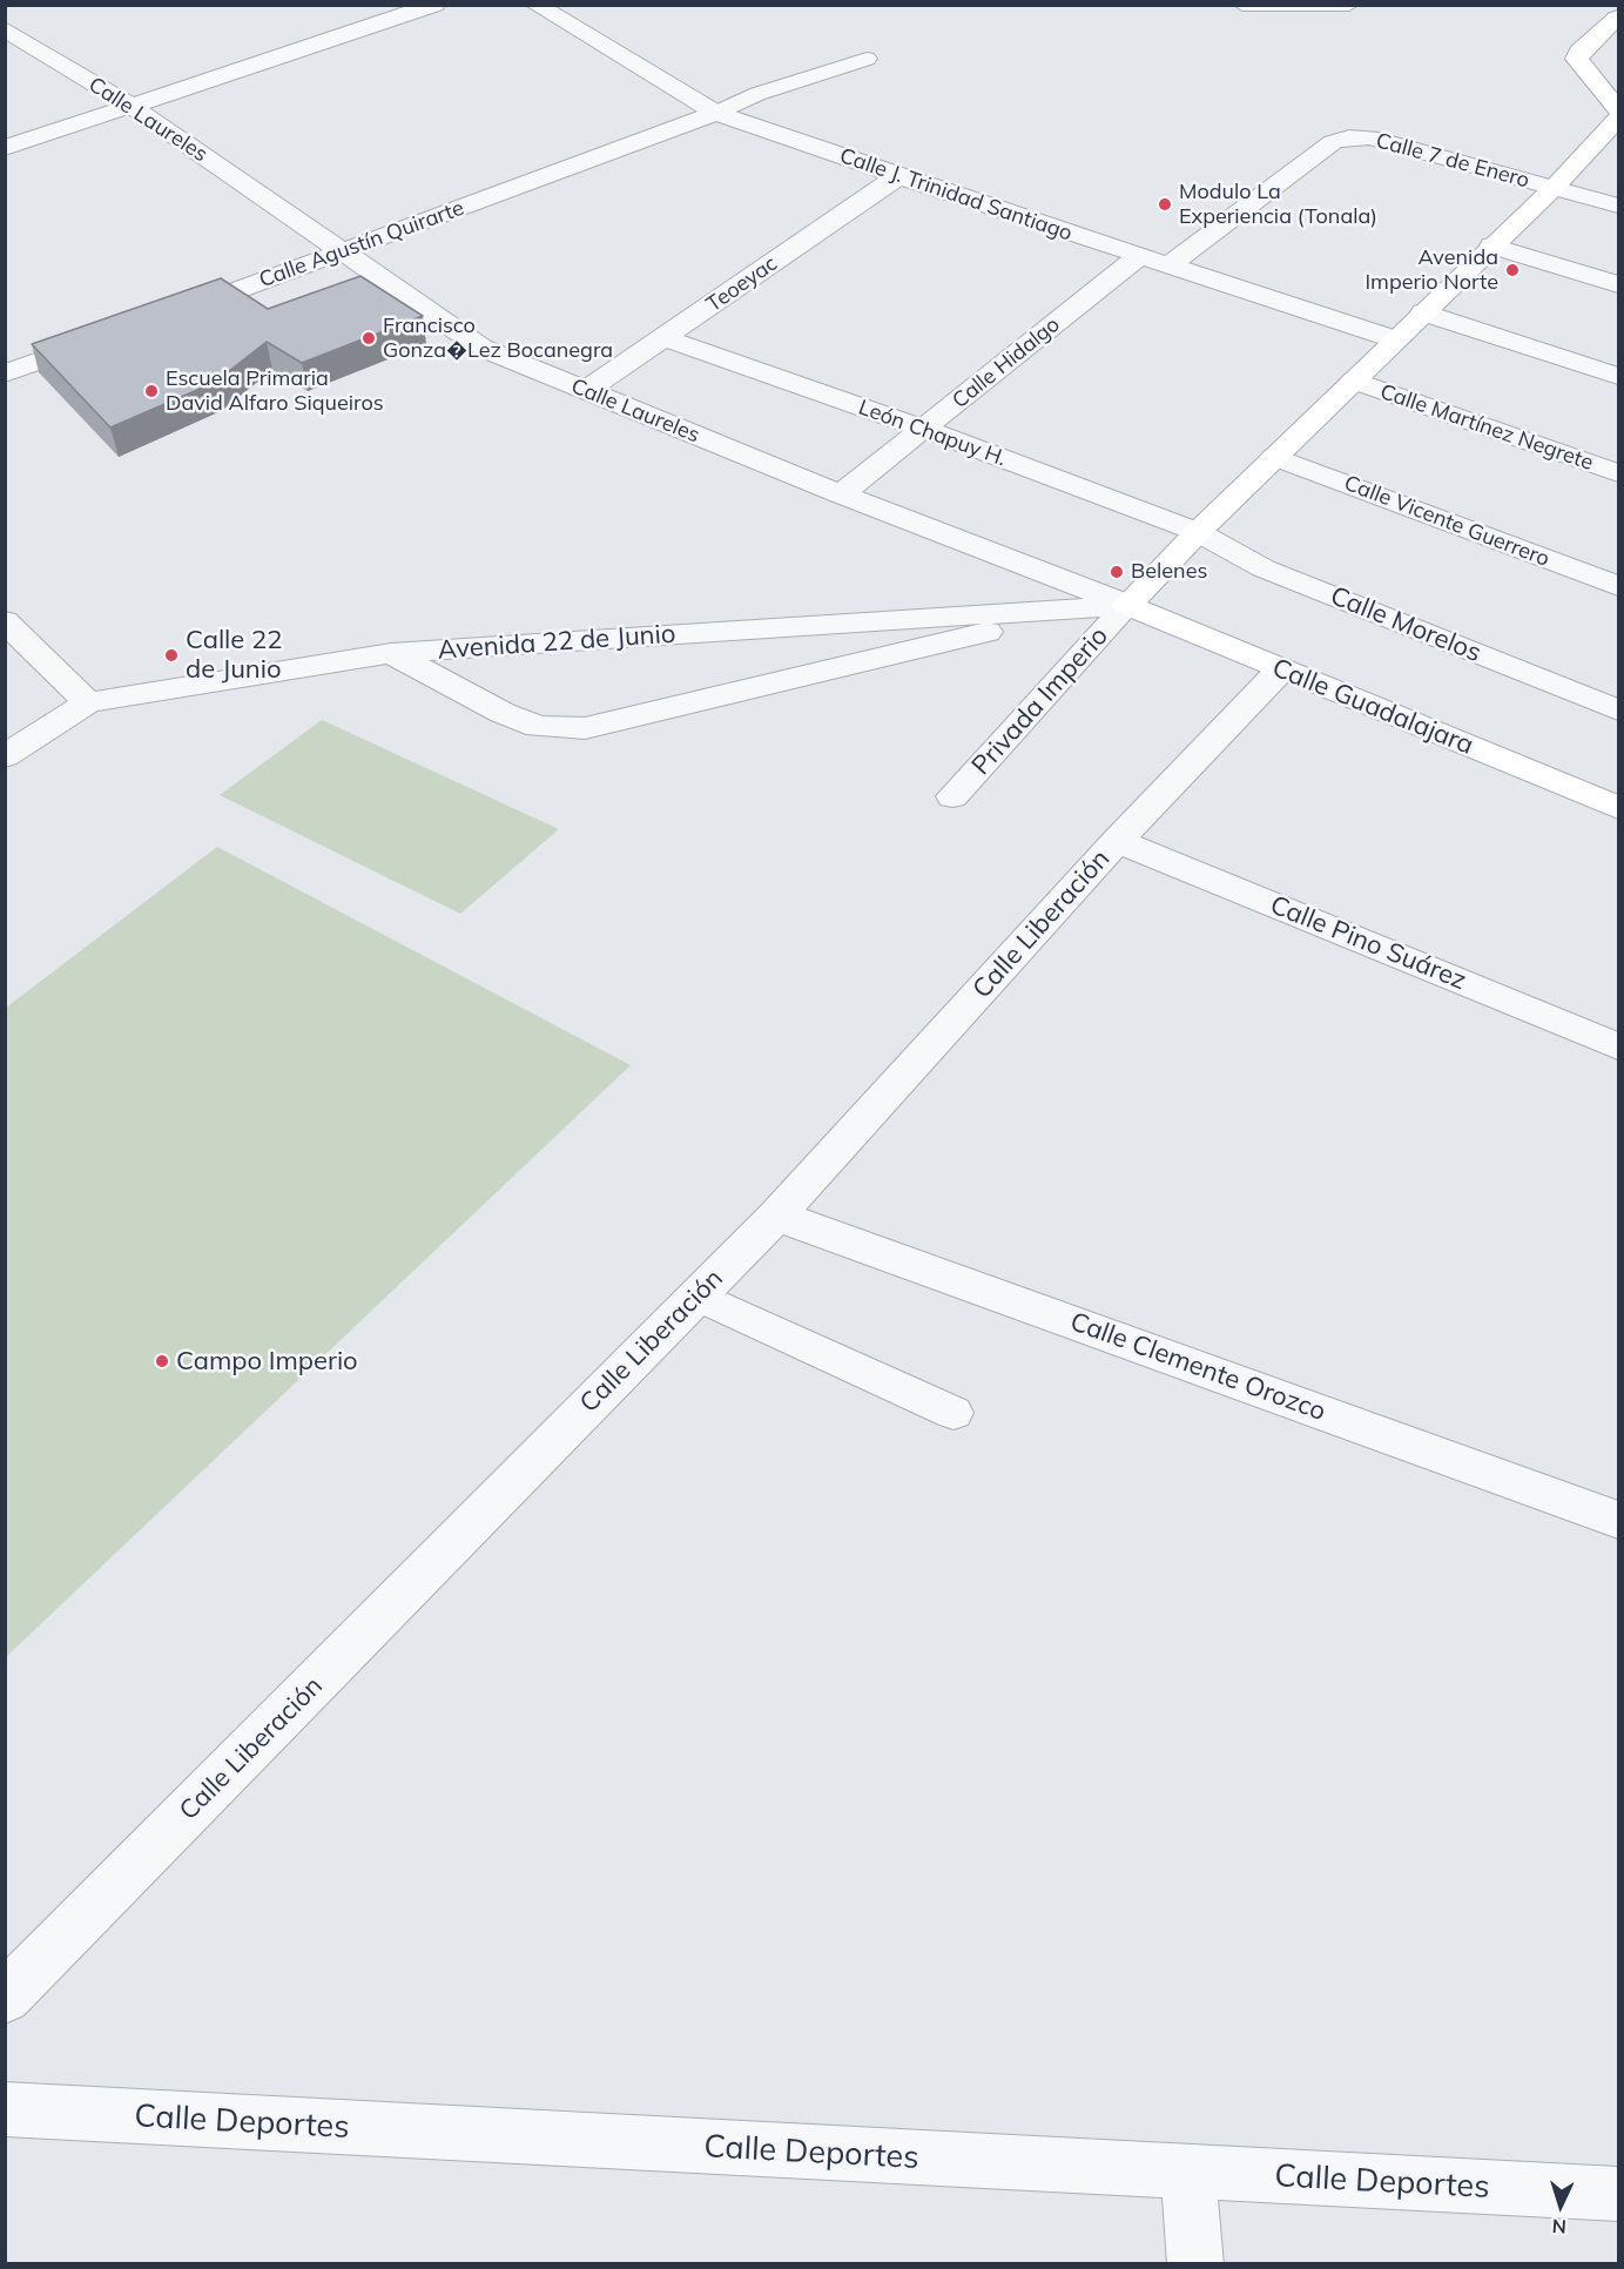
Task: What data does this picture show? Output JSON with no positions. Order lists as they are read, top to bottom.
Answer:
{
  "streets": {
    "street": [
      "Calle Laureles",
      "Calle 7 de Enero",
      "Calle J. Trinidad Santiago",
      "Calle Agustín Quirarte",
      "Teoeyac",
      "Calle Hidalgo",
      "Calle Martínez Negrete",
      "León Chapuy H.",
      "Calle Vicente Guerrero",
      "Calle Morelos",
      "Avenida 22 de Junio",
      "Privada Imperio",
      "Calle Guadalajara",
      "Calle Liberación",
      "Calle Pino Suárez",
      "Calle Clemente Orozco",
      "Calle Deportes"
    ]
  },
  "crossings": [
    ["Calle Laureles", "Calle Agustín Quirarte"],
    ["Calle Laureles", "Teoeyac"],
    ["Calle Laureles", "Calle Hidalgo"],
    ["Calle Laureles", "Avenida 22 de Junio"],
    ["Calle Laureles", "Privada Imperio"],
    ["Calle Laureles", "Calle Guadalajara"],
    ["Calle 7 de Enero", "Calle J. Trinidad Santiago"],
    ["Calle J. Trinidad Santiago", "Calle Agustín Quirarte"],
    ["Calle J. Trinidad Santiago", "Teoeyac"],
    ["Calle J. Trinidad Santiago", "Calle Hidalgo"],
    ["Teoeyac", "León Chapuy H."],
    ["Calle Hidalgo", "León Chapuy H."],
    ["León Chapuy H.", "Calle Morelos"],
    ["Avenida 22 de Junio", "Privada Imperio"],
    ["Avenida 22 de Junio", "Calle Guadalajara"],
    ["Privada Imperio", "Calle Guadalajara"],
    ["Calle Guadalajara", "Calle Liberación"],
    ["Calle Liberación", "Calle Pino Suárez"],
    ["Calle Liberación", "Calle Clemente Orozco"]
  ],
  "places": [
    "Modulo La Experiencia (Tonala)",
    "Avenida Imperio Norte",
    "Francisco Gonza�Lez Bocanegra",
    "Escuela Primaria David Alfaro Siqueiros",
    "Belenes",
    "Calle 22 de Junio",
    "Campo Imperio"
  ],
  "north": "bottom"
}
